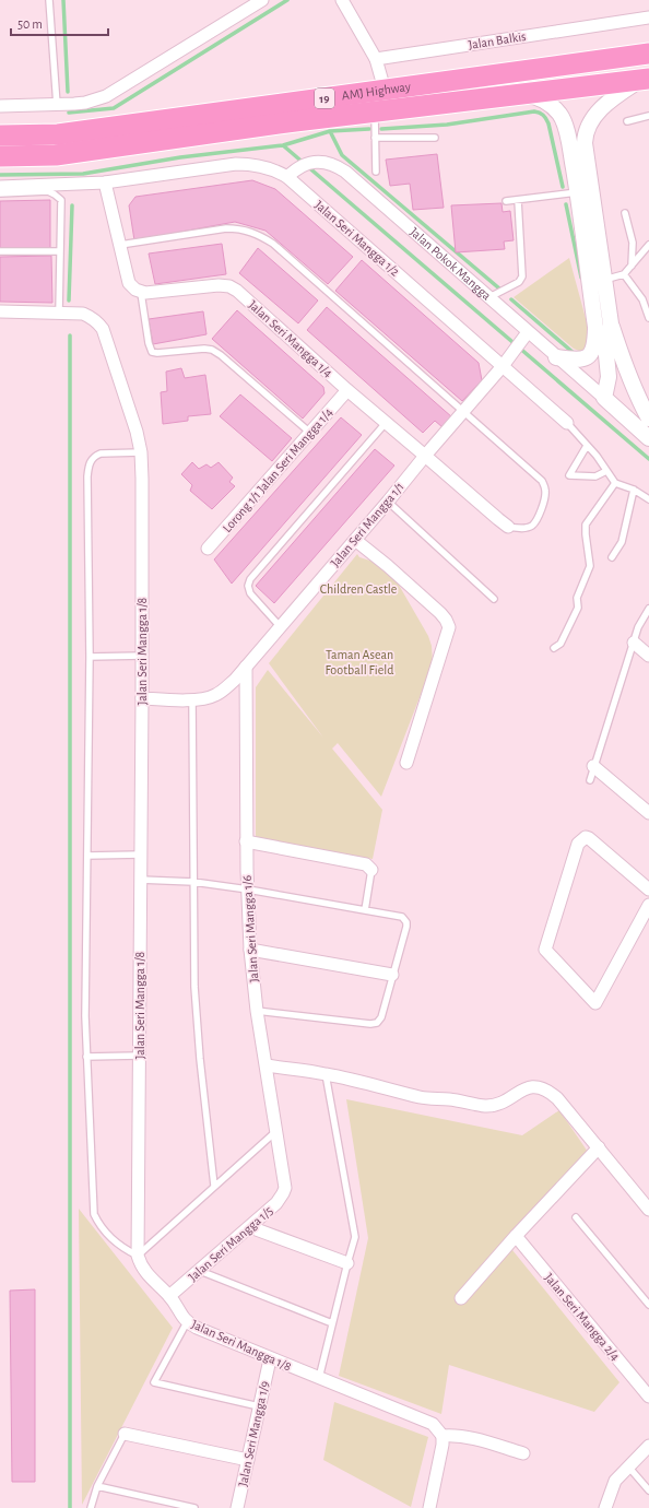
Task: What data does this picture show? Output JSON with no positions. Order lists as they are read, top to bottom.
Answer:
{
  "streets": {
    "highway": ["AMJ Highway", "19"],
    "street": [
      "Jalan Balkis",
      "Jalan Seri Mangga 1/2",
      "Jalan Pokok Mangga",
      "Jalan Seri Mangga 1/4",
      "Lorong 1/1 Jalan Seri Mangga 1/4",
      "Jalan Seri Mangga 1/1",
      "Jalan Seri Mangga 1/8",
      "Jalan Seri Mangga 1/6",
      "Jalan Seri Mangga 1/5",
      "Jalan Seri Mangga 2/4",
      "Jalan Seri Mangga 1/9"
    ]
  },
  "crossings": [
    ["Jalan Seri Mangga 1/2", "Jalan Pokok Mangga"],
    ["Jalan Seri Mangga 1/2", "Jalan Seri Mangga 1/1"],
    ["Jalan Pokok Mangga", "Jalan Seri Mangga 1/1"],
    ["Jalan Seri Mangga 1/4", "Lorong 1/1 Jalan Seri Mangga 1/4"],
    ["Jalan Seri Mangga 1/4", "Jalan Seri Mangga 1/1"],
    ["Jalan Seri Mangga 1/1", "Jalan Seri Mangga 1/8"],
    ["Jalan Seri Mangga 1/1", "Jalan Seri Mangga 1/6"],
    ["Jalan Seri Mangga 1/8", "Jalan Seri Mangga 1/5"],
    ["Jalan Seri Mangga 1/8", "Jalan Seri Mangga 1/9"],
    ["Jalan Seri Mangga 1/6", "Jalan Seri Mangga 1/5"]
  ],
  "parks": ["Children Castle", "Taman Asean Football Field"],
  "scale_bar": "50 m"
}
